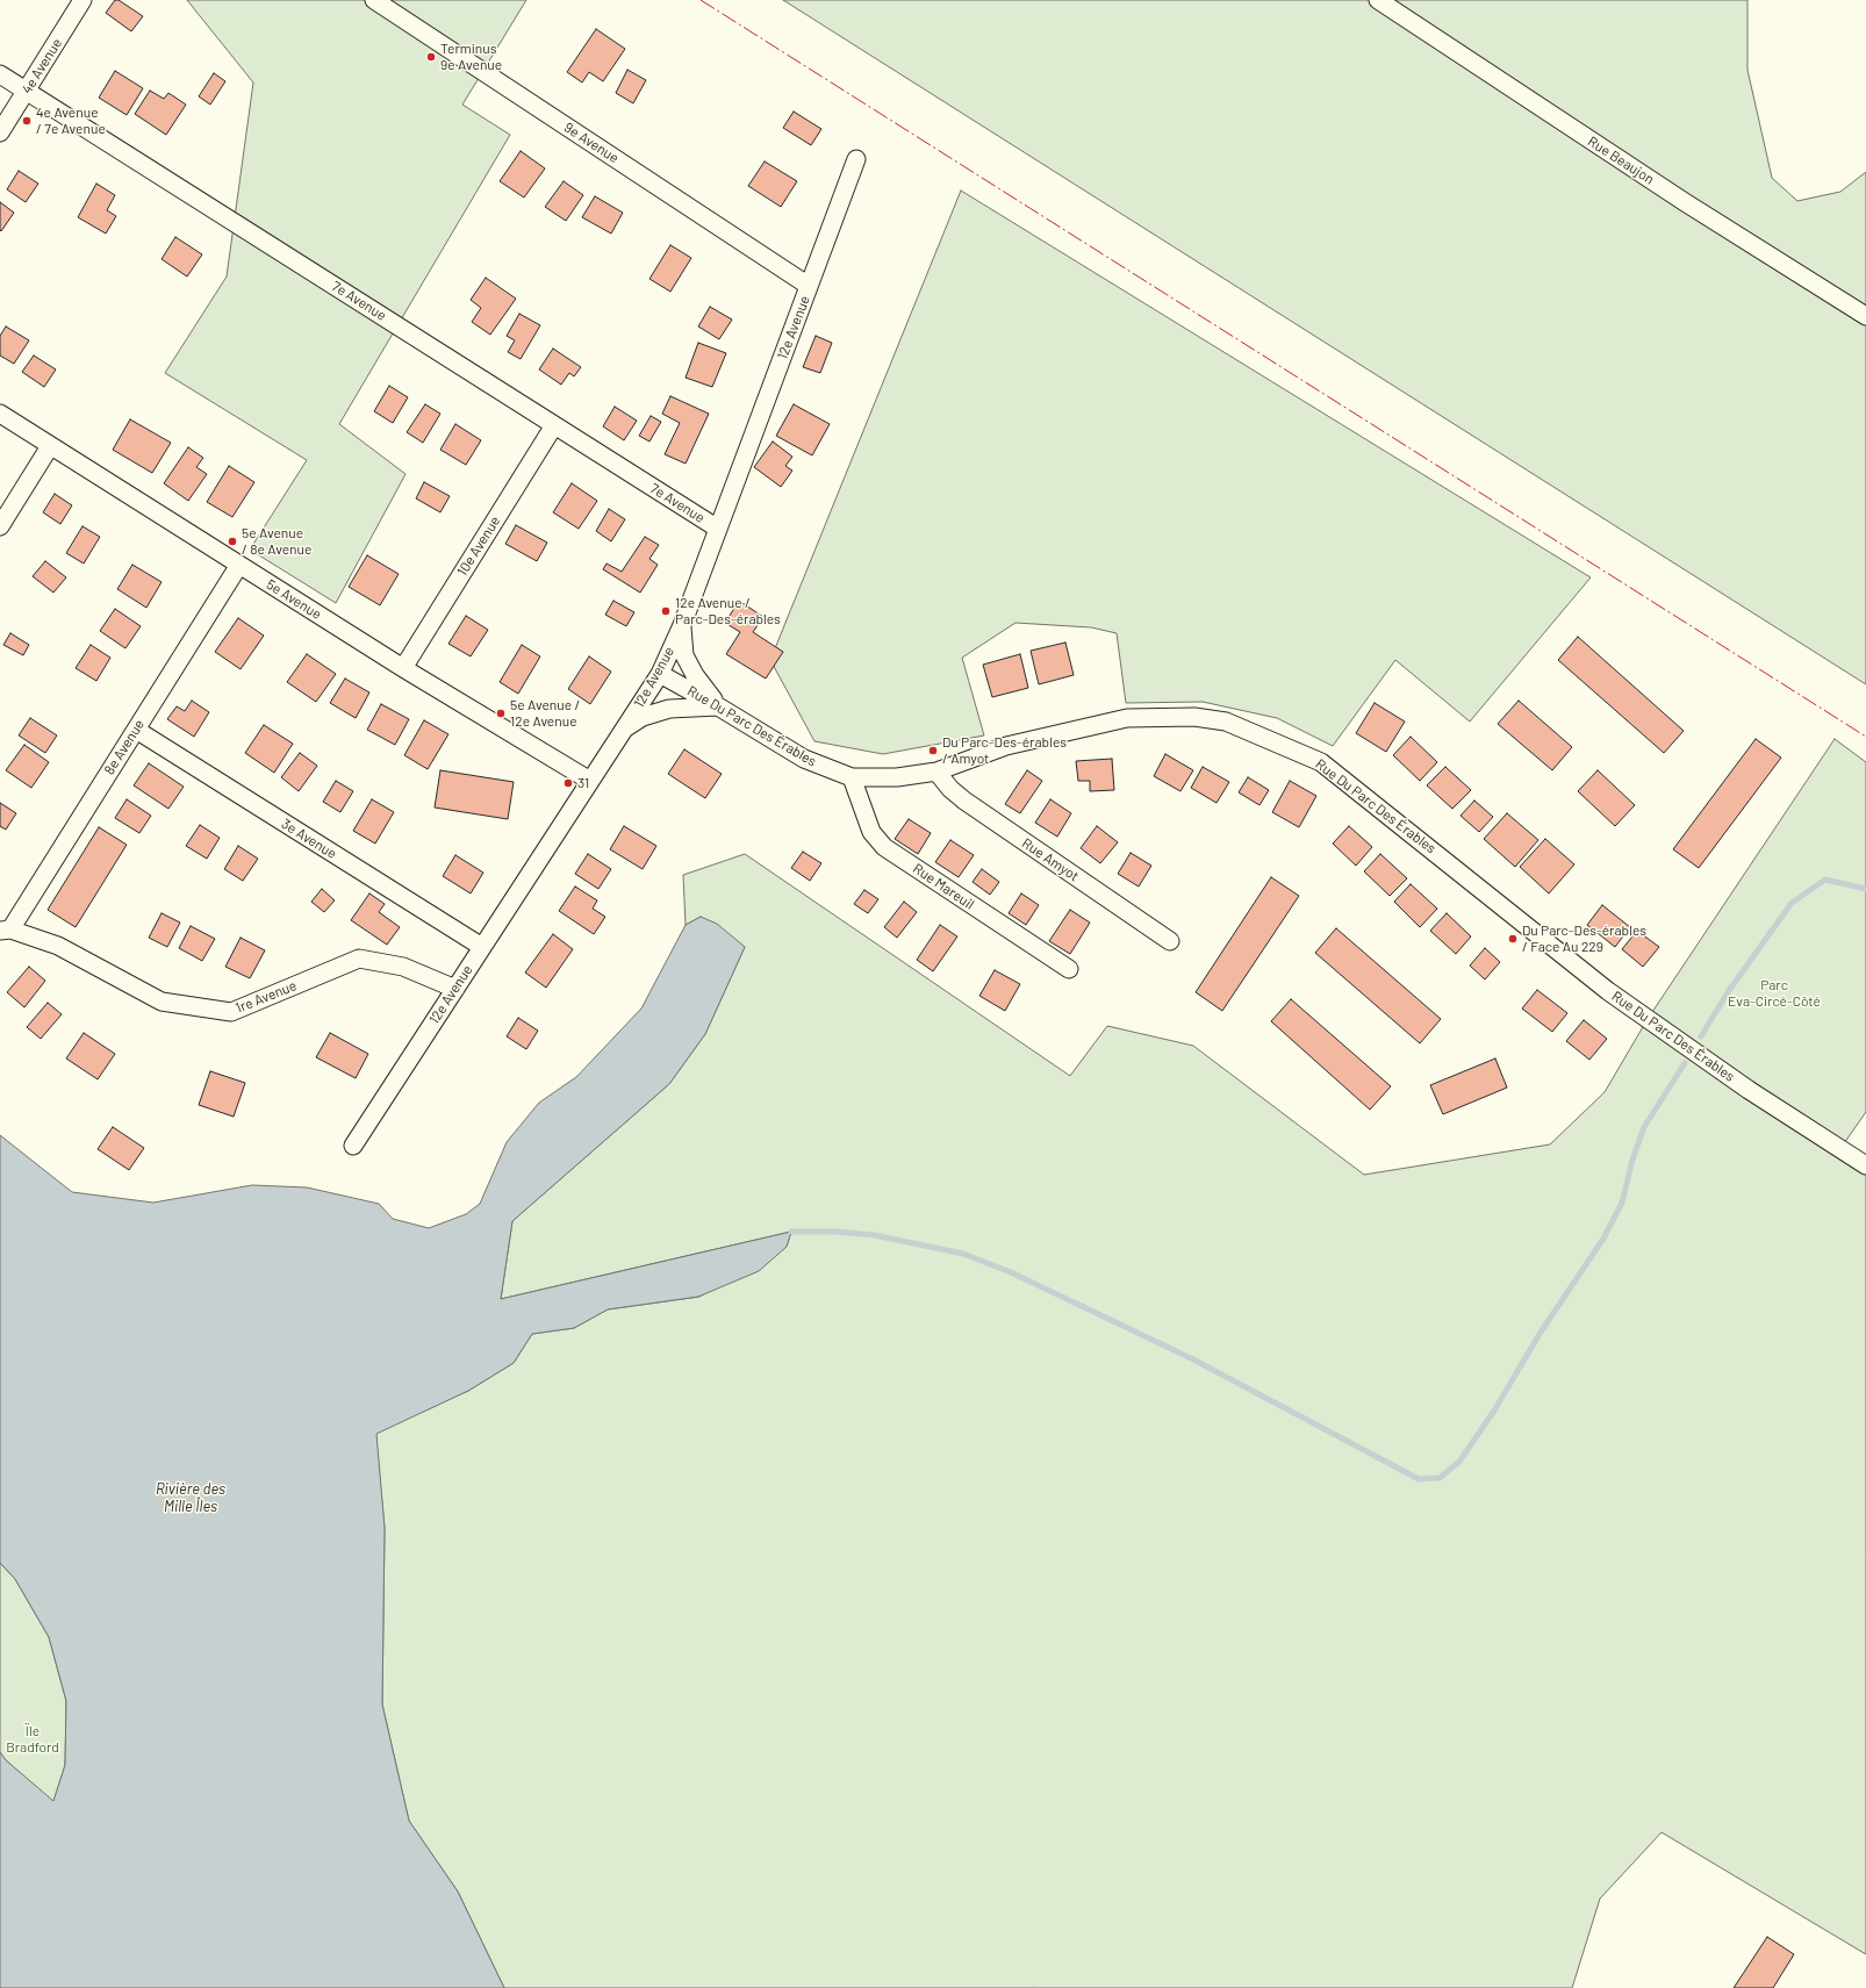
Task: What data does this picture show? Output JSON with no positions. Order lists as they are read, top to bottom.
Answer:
{
  "streets": {
    "street": [
      "4e Avenue",
      "9e Avenue",
      "Rue Beaujon",
      "7e Avenue",
      "12e Avenue",
      "10e Avenue",
      "5e Avenue",
      "Rue Du Parc Des Érables",
      "8e Avenue",
      "3e Avenue",
      "Rue Amyot",
      "Rue Mareuil",
      "1re Avenue"
    ]
  },
  "crossings": [
    ["4e Avenue", "7e Avenue"],
    ["9e Avenue", "12e Avenue"],
    ["7e Avenue", "12e Avenue"],
    ["7e Avenue", "10e Avenue"],
    ["12e Avenue", "5e Avenue"],
    ["12e Avenue", "Rue Du Parc Des Érables"],
    ["12e Avenue", "3e Avenue"],
    ["12e Avenue", "1re Avenue"],
    ["10e Avenue", "5e Avenue"],
    ["5e Avenue", "8e Avenue"],
    ["Rue Du Parc Des Érables", "Rue Amyot"],
    ["Rue Du Parc Des Érables", "Rue Mareuil"],
    ["8e Avenue", "3e Avenue"],
    ["8e Avenue", "1re Avenue"]
  ],
  "water": ["Rivière des Mille Îles"],
  "parks": ["Parc Eva-Circé-Côté", "Ïle Bradford"],
  "places": [
    "Terminus 9e Avenue",
    "4e Avenue / 7e Avenue",
    "5e Avenue / 8e Avenue",
    "12e Avenue / Parc-Des-érables",
    "5e Avenue / 12e Avenue",
    "Du Parc-Des-érables / Amyot",
    "31",
    "Du Parc-Des-érables / Face Au 229"
  ]
}
